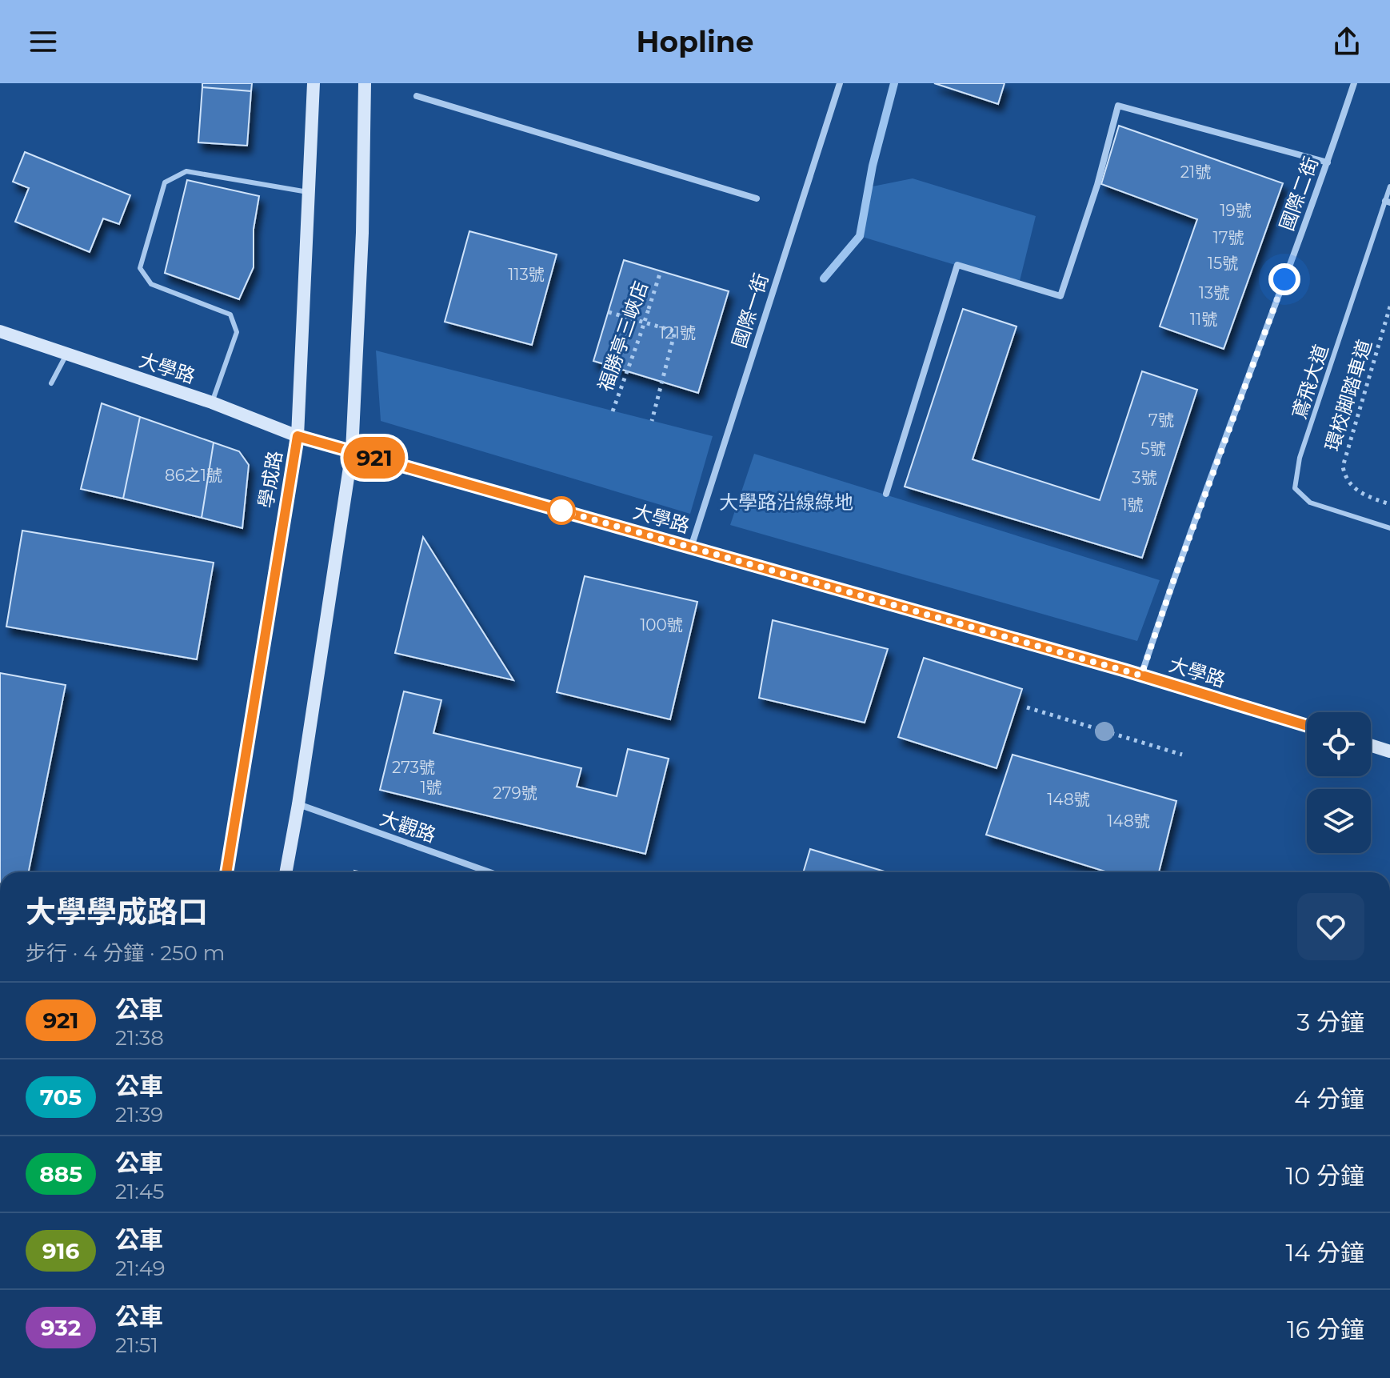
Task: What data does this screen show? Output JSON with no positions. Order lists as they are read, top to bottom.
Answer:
{
  "streets": {
    "street": [
      "國際二街",
      "國際一街",
      "大學路",
      "學成路",
      "大觀路"
    ],
    "lane": ["鳶飛大道"],
    "path": ["福勝亭三峽店", "環校脚踏車道"]
  },
  "crossings": [
    ["國際二街", "大學路"],
    ["國際一街", "大學路"],
    ["大學路", "學成路"]
  ],
  "parks": ["大學路沿線綠地"],
  "lines": ["bus line 921"],
  "house_numbers": [
    "21號",
    "19號",
    "17號",
    "15號",
    "113號",
    "13號",
    "11號",
    "121號",
    "7號",
    "5號",
    "86之1號",
    "3號",
    "1號",
    "100號",
    "273號",
    "1號",
    "279號",
    "148號",
    "148號"
  ],
  "page": {
    "header": "Hopline",
    "on_map": "921",
    "heading": ["大學學成路口", "步行 · 4 分鐘 · 250 m"],
    "list": [
      {
        "mark": "921",
        "name": "公車",
        "note": "21:38",
        "value": "3 分鐘"
      },
      {
        "mark": "705",
        "name": "公車",
        "note": "21:39",
        "value": "4 分鐘"
      },
      {
        "mark": "885",
        "name": "公車",
        "note": "21:45",
        "value": "10 分鐘"
      },
      {
        "mark": "916",
        "name": "公車",
        "note": "21:49",
        "value": "14 分鐘"
      },
      {
        "mark": "932",
        "name": "公車",
        "note": "21:51",
        "value": "16 分鐘"
      }
    ]
  }
}
